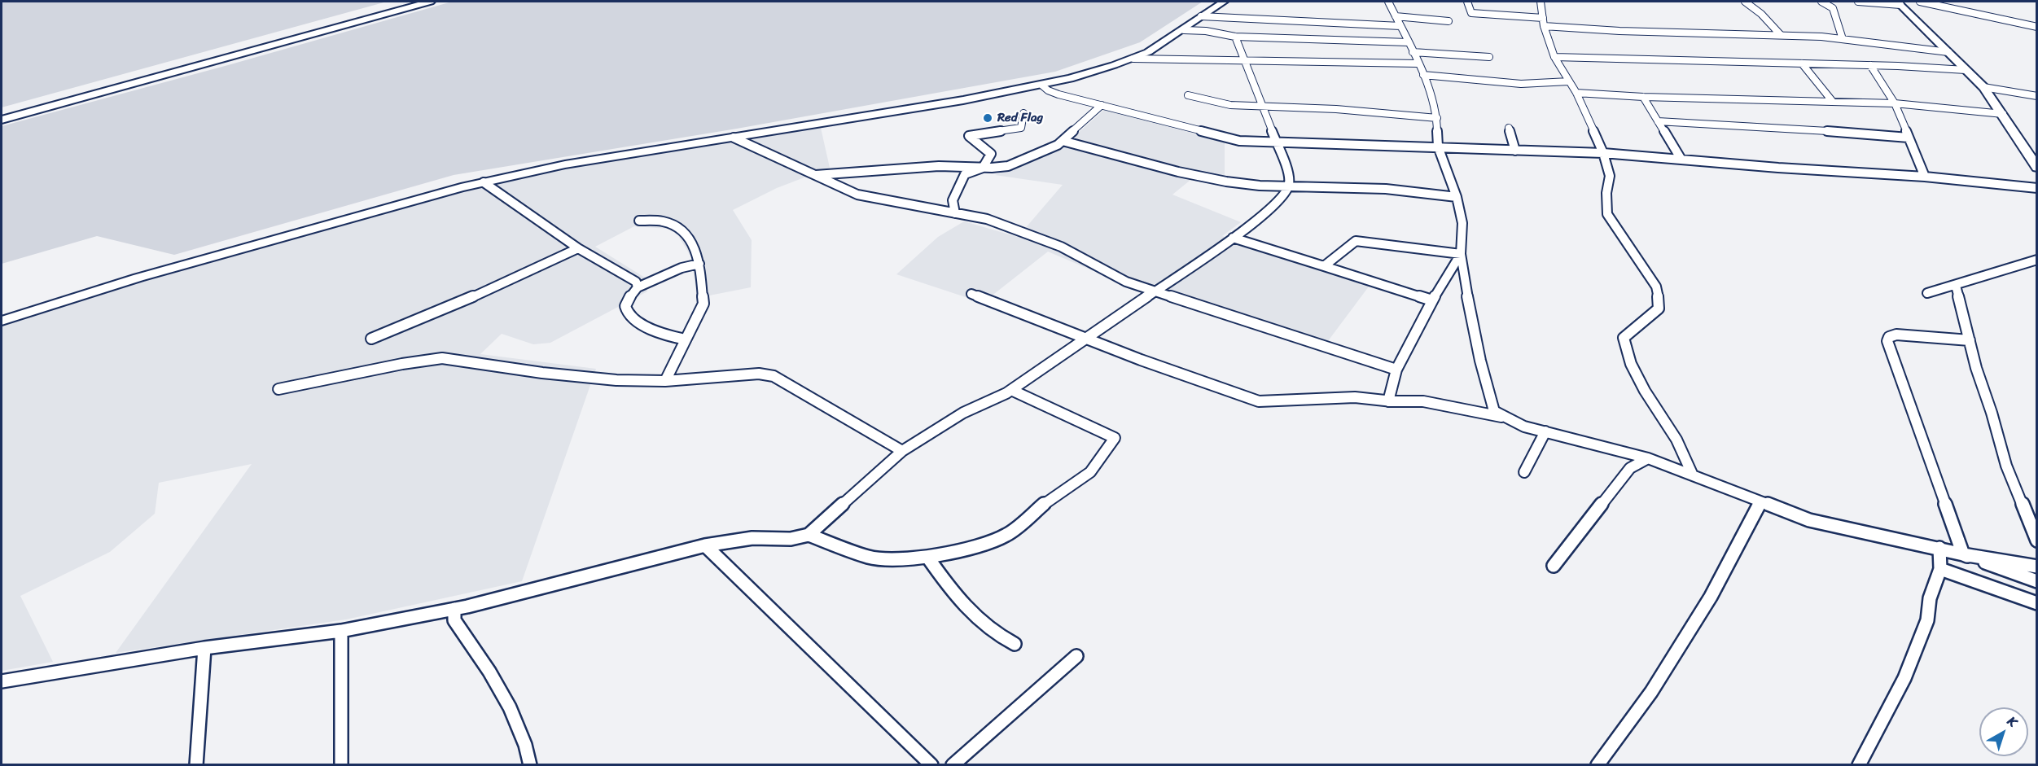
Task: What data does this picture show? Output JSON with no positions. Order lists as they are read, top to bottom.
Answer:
{
  "places": ["Red Flag"],
  "north": "top right"
}
